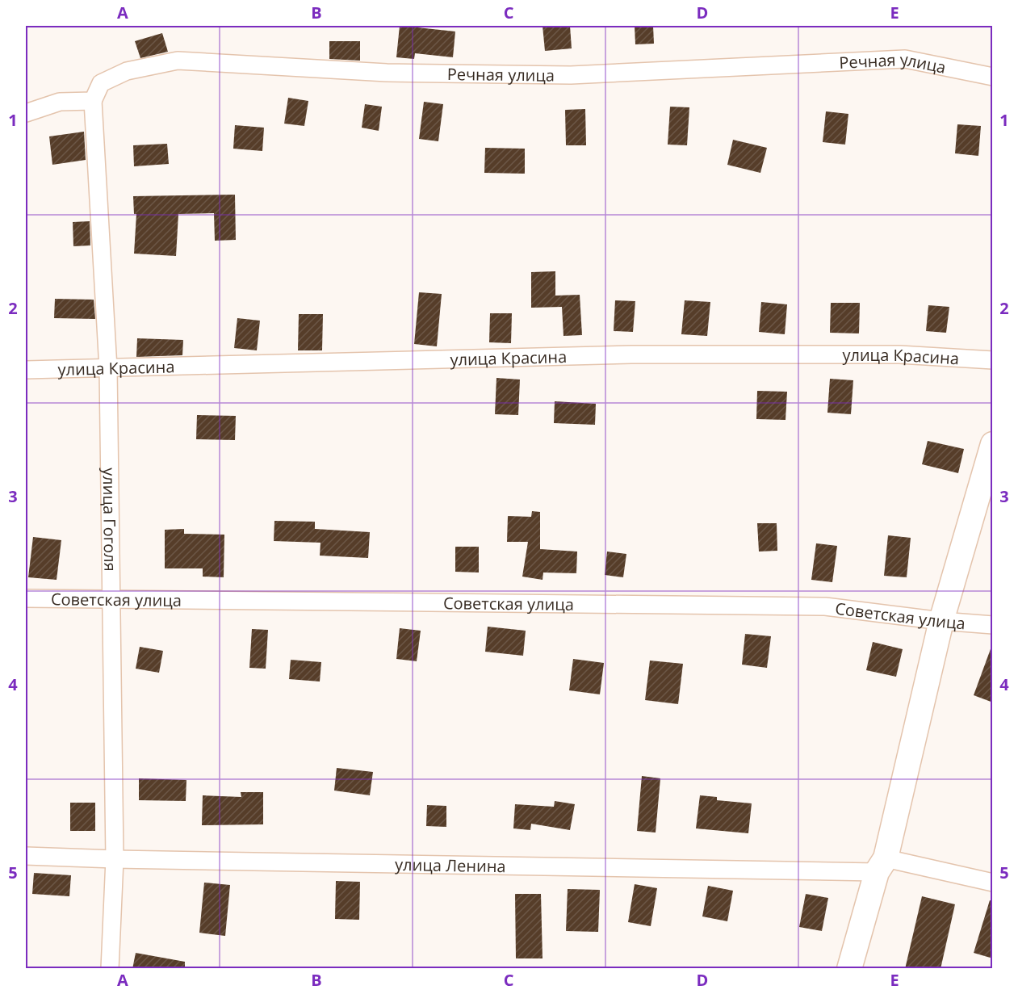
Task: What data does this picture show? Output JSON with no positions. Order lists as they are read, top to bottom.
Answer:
{
  "streets": {
    "street": [
      "Речная улица",
      "улица Красина",
      "улица Гоголя",
      "Советская улица",
      "улица Ленина"
    ]
  },
  "crossings": [
    ["Речная улица", "улица Гоголя"],
    ["улица Красина", "улица Гоголя"],
    ["улица Гоголя", "Советская улица"],
    ["улица Гоголя", "улица Ленина"]
  ],
  "grid": {
    "columns": [
      "A",
      "B",
      "C",
      "D",
      "E"
    ],
    "rows": [
      "1",
      "2",
      "3",
      "4",
      "5"
    ]
  }
}
